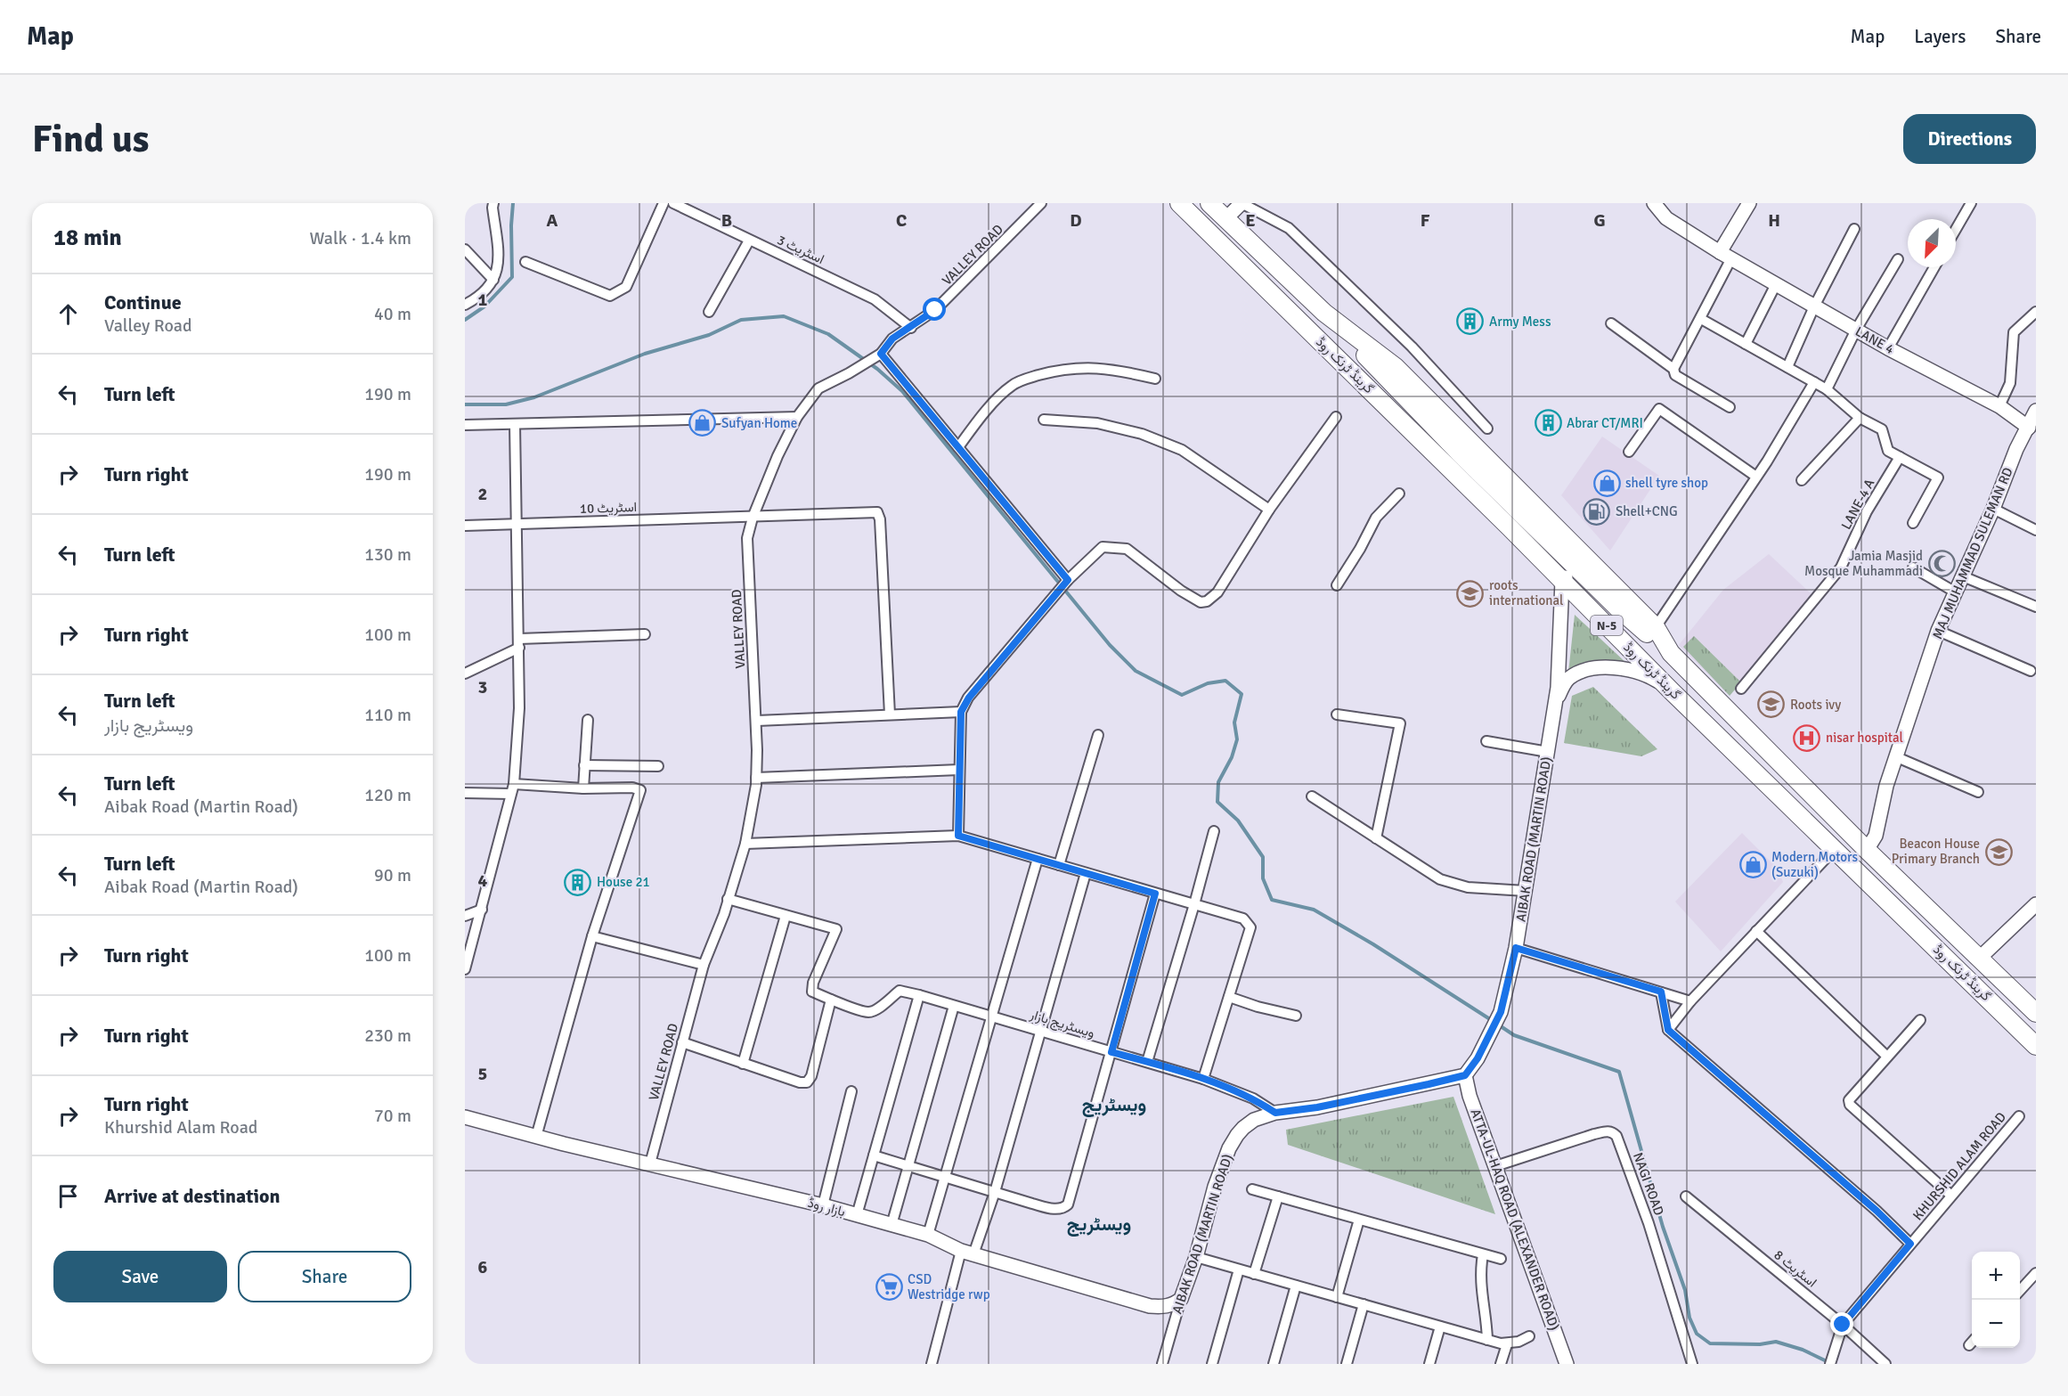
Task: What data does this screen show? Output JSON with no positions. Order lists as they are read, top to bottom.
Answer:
{
  "streets": {
    "highway": ["گرینڈ ٹرنک روڈ", "N-5"],
    "street": [
      "اسٹریٹ 3",
      "VALLEY ROAD",
      "LANE 4",
      "LANE-4 A",
      "اسٹریٹ 10",
      "MAJ MUHAMMAD SULEMAN RD",
      "AIBAK ROAD (MARTIN ROAD)",
      "ویسٹریج بازار",
      "KHURSHID ALAM ROAD",
      "NAGI ROAD",
      "بازار روڈ",
      "ATTA-UL-HAQ ROAD (ALEXANDER ROAD)",
      "اسٹریٹ 8"
    ]
  },
  "crossings": [
    ["اسٹریٹ 3", "VALLEY ROAD"],
    ["VALLEY ROAD", "اسٹریٹ 10"],
    ["VALLEY ROAD", "بازار روڈ"],
    ["LANE 4", "MAJ MUHAMMAD SULEMAN RD"],
    ["گرینڈ ٹرنک روڈ", "MAJ MUHAMMAD SULEMAN RD"],
    ["گرینڈ ٹرنک روڈ", "AIBAK ROAD (MARTIN ROAD)"],
    ["AIBAK ROAD (MARTIN ROAD)", "ویسٹریج بازار"],
    ["AIBAK ROAD (MARTIN ROAD)", "بازار روڈ"],
    ["AIBAK ROAD (MARTIN ROAD)", "ATTA-UL-HAQ ROAD (ALEXANDER ROAD)"],
    ["KHURSHID ALAM ROAD", "اسٹریٹ 8"],
    ["NAGI ROAD", "ATTA-UL-HAQ ROAD (ALEXANDER ROAD)"]
  ],
  "districts": ["ویسٹریج", "ویسٹریج"],
  "places": {
    "building": ["Army Mess", "Abrar CT/MRI", "House 21"],
    "shop": ["Sufyan Home", "shell tyre shop", "Modern Motors (Suzuki)"],
    "fuel station": ["Shell+CNG"],
    "mosque": ["Jamia Masjid Mosque Muhammadi"],
    "school or university": ["roots international", "Roots ivy", "Beacon House Primary Branch"],
    "hospital": ["nisar hospital"],
    "supermarket": ["CSD Westridge rwp"]
  },
  "north": "bottom left",
  "page": {
    "header": "Map",
    "nav": ["Map", "Layers", "Share"],
    "buttons": [
      "Directions",
      ["Save", "Share"]
    ],
    "title": "Find us",
    "heading": ["18 min", "Walk · 1.4 km"],
    "list": [
      ["Continue", "Valley Road", "40 m"],
      ["Turn left", "190 m"],
      ["Turn right", "190 m"],
      ["Turn left", "130 m"],
      ["Turn right", "100 m"],
      ["Turn left", "ویسٹریج بازار", "110 m"],
      ["Turn left", "Aibak Road (Martin Road)", "120 m"],
      ["Turn left", "Aibak Road (Martin Road)", "90 m"],
      ["Turn right", "100 m"],
      ["Turn right", "230 m"],
      ["Turn right", "Khurshid Alam Road", "70 m"],
      "Arrive at destination"
    ],
    "map_buttons": ["+", "−"]
  },
  "grid": {
    "columns": [
      "A",
      "B",
      "C",
      "D",
      "E",
      "F",
      "G",
      "H"
    ],
    "rows": [
      "1",
      "2",
      "3",
      "4",
      "5",
      "6"
    ]
  }
}
